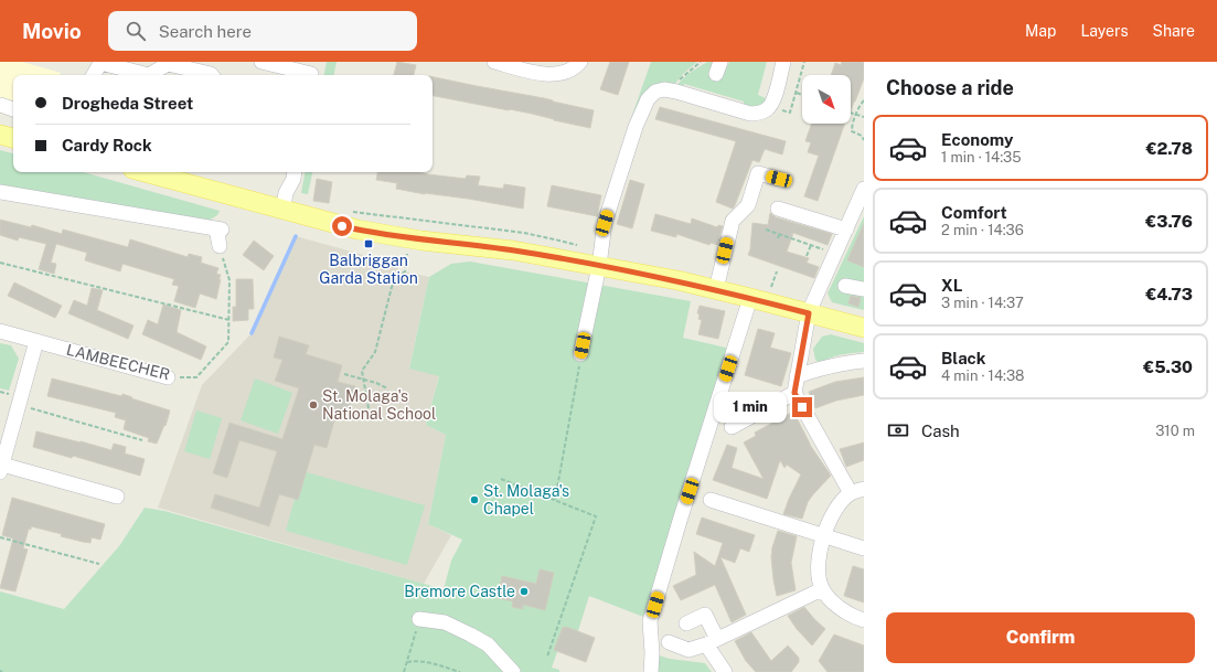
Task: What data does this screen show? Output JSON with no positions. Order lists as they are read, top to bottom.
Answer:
{
  "streets": {
    "street": ["LAMBEECHER"]
  },
  "places": {
    "transit": ["Balbriggan Garda Station"],
    "other": ["St. Molaga's National School", "St. Molaga's Chapel", "Bremore Castle"]
  },
  "north": "bottom right",
  "page": {
    "header": "Movio",
    "search": "Search here",
    "nav": ["Map", "Layers", "Share"],
    "heading": "Choose a ride",
    "banner": ["Drogheda Street", "Cardy Rock"],
    "list": [
      {
        "name": "Economy",
        "note": "1 min · 14:35",
        "value": "€2.78"
      },
      {
        "name": "Comfort",
        "note": "2 min · 14:36",
        "value": "€3.76"
      },
      {
        "name": "XL",
        "note": "3 min · 14:37",
        "value": "€4.73"
      },
      {
        "name": "Black",
        "note": "4 min · 14:38",
        "value": "€5.30"
      }
    ],
    "bubble": "1 min",
    "pay": ["Cash", "310 m"],
    "buttons": "Confirm"
  }
}
